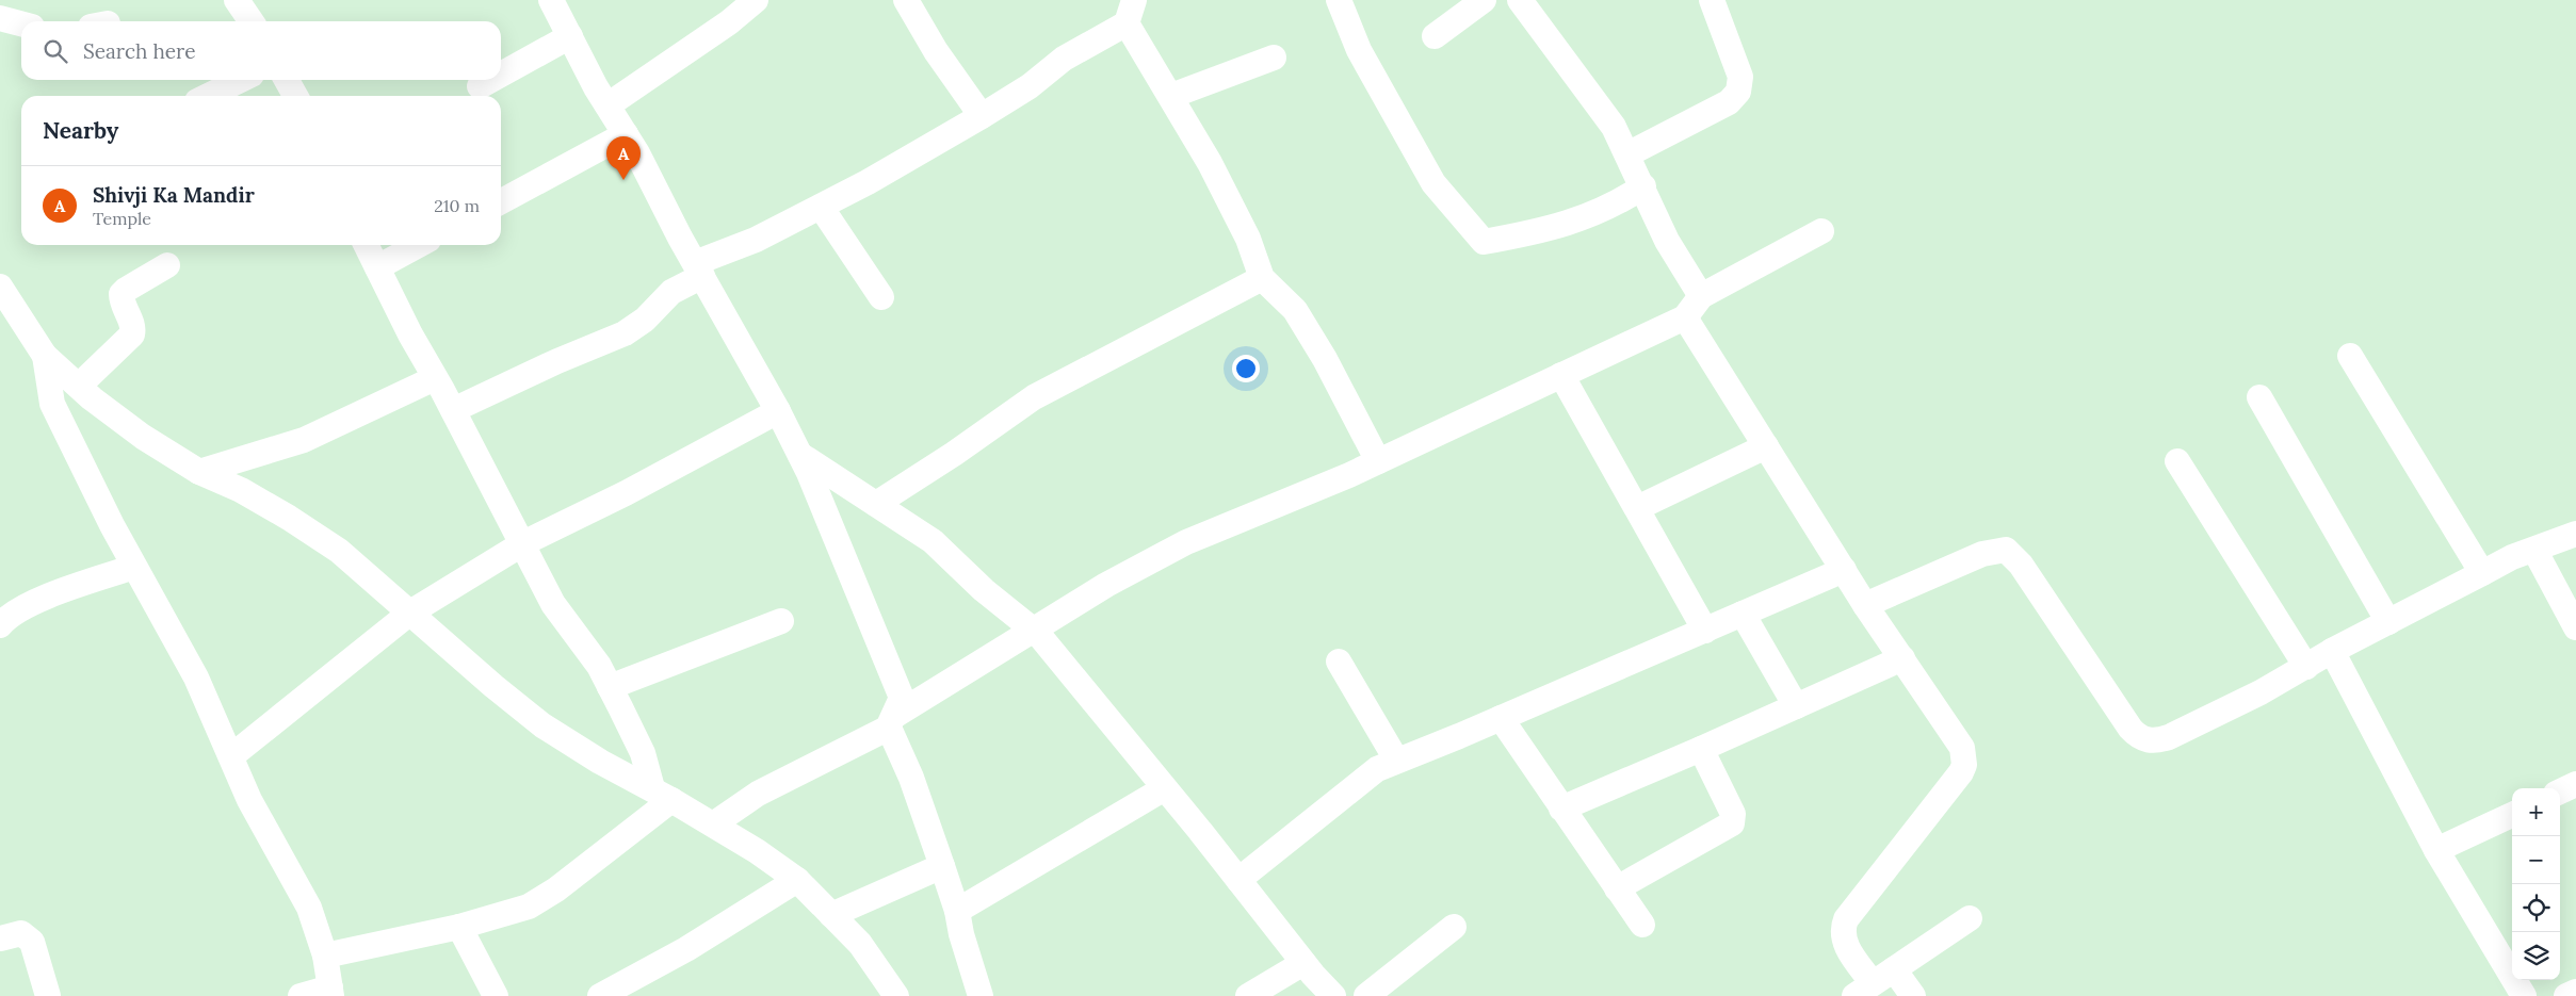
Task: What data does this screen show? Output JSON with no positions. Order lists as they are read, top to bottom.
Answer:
{
  "page": {
    "search": "Search here",
    "heading": "Nearby",
    "pins": "A",
    "list": [
      {
        "mark": "A",
        "name": "Shivji Ka Mandir",
        "note": "Temple",
        "value": "210 m"
      }
    ],
    "map_buttons": ["+", "−"]
  }
}
